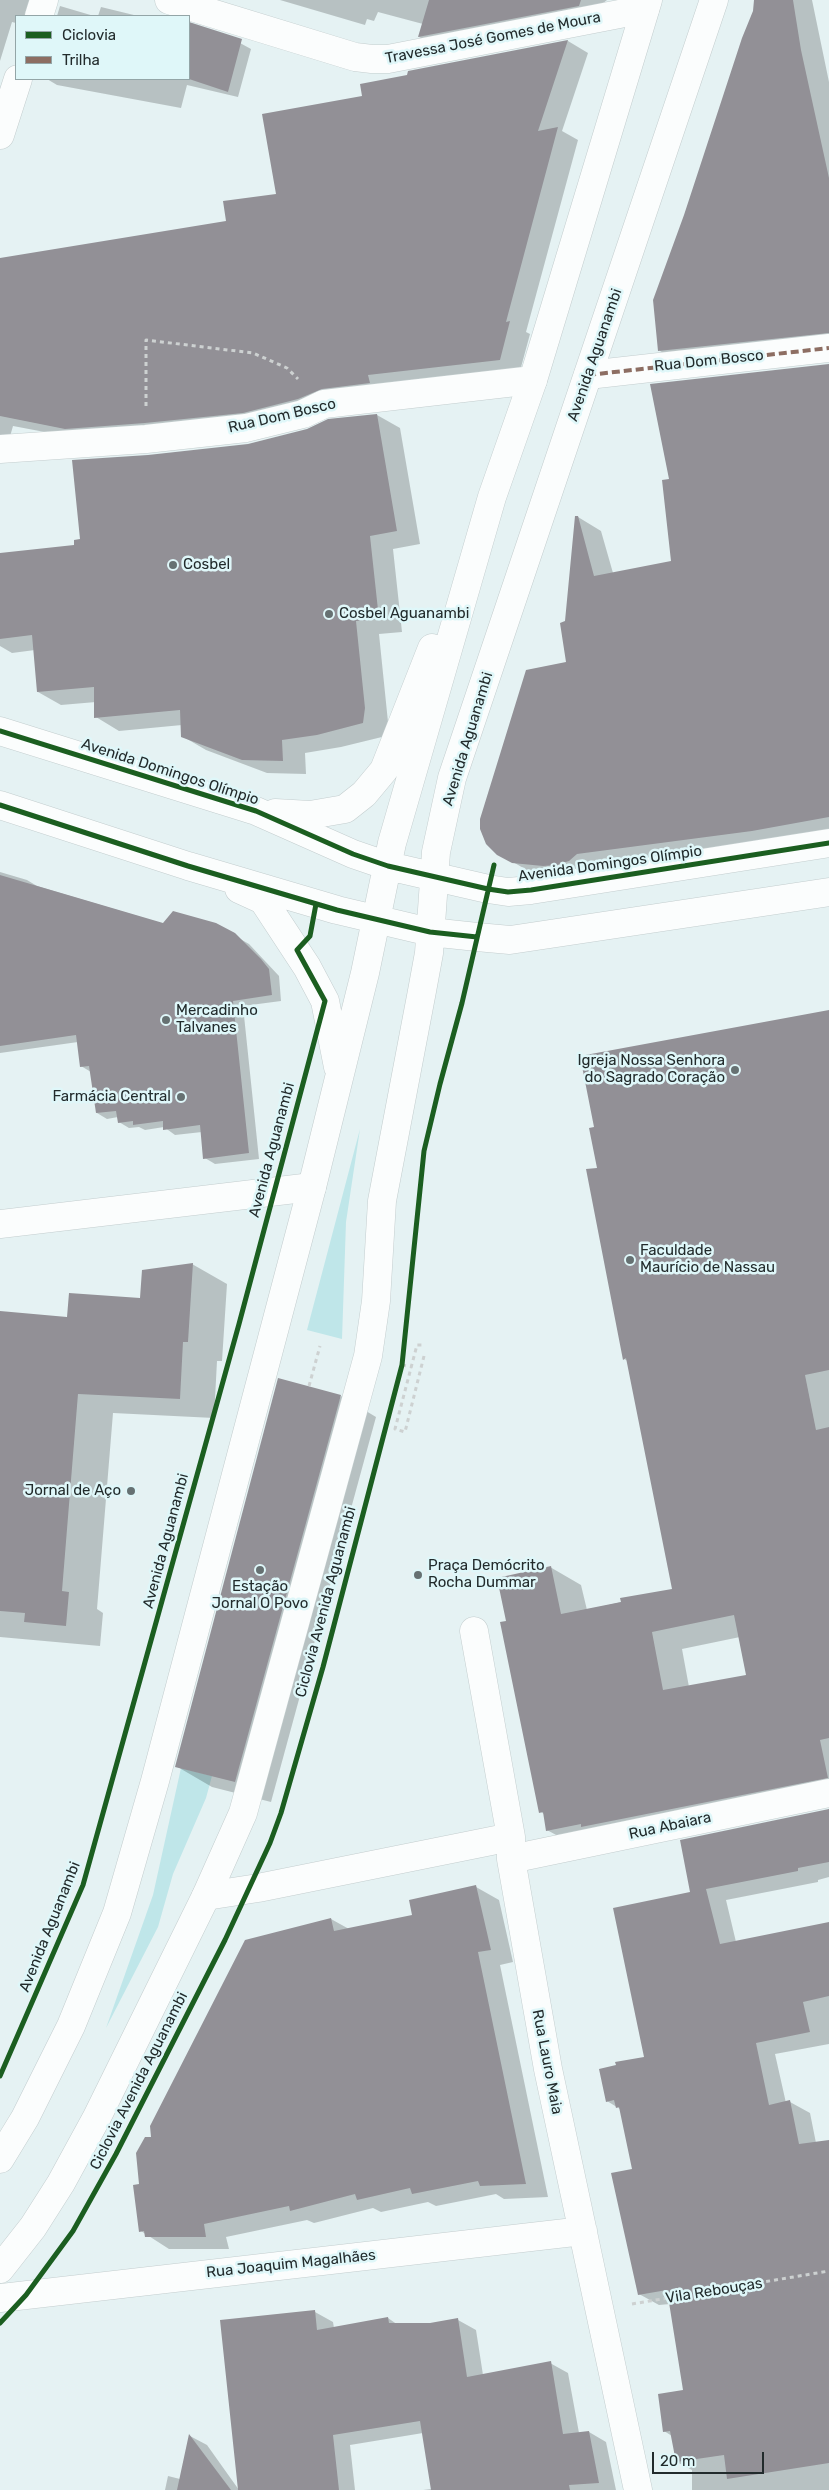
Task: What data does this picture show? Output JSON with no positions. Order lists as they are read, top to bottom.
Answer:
{
  "streets": {
    "main road": [
      "Travessa José Gomes de Moura",
      "Avenida Aguanambi",
      "Rua Dom Bosco",
      "Avenida Domingos Olímpio",
      "Rua Abaiara",
      "Rua Lauro Maia",
      "Rua Joaquim Magalhães"
    ],
    "path": ["Vila Rebouças"],
    "cycle path": ["Ciclovia Avenida Aguanambi"]
  },
  "crossings": [
    ["Avenida Aguanambi", "Rua Dom Bosco"],
    ["Avenida Aguanambi", "Avenida Domingos Olímpio"],
    ["Avenida Aguanambi", "Rua Abaiara"],
    ["Rua Abaiara", "Rua Lauro Maia"],
    ["Rua Lauro Maia", "Rua Joaquim Magalhães"],
    ["Rua Lauro Maia", "Vila Rebouças"]
  ],
  "places": [
    "Cosbel",
    "Cosbel Aguanambi",
    "Mercadinho Talvanes",
    "Igreja Nossa Senhora do Sagrado Coração",
    "Farmácia Central",
    "Faculdade Maurício de Nassau",
    "Jornal de Aço",
    "Estação Jornal O Povo",
    "Praça Demócrito Rocha Dummar"
  ],
  "legend": ["Ciclovia", "Trilha"],
  "scale_bar": "20 m"
}
